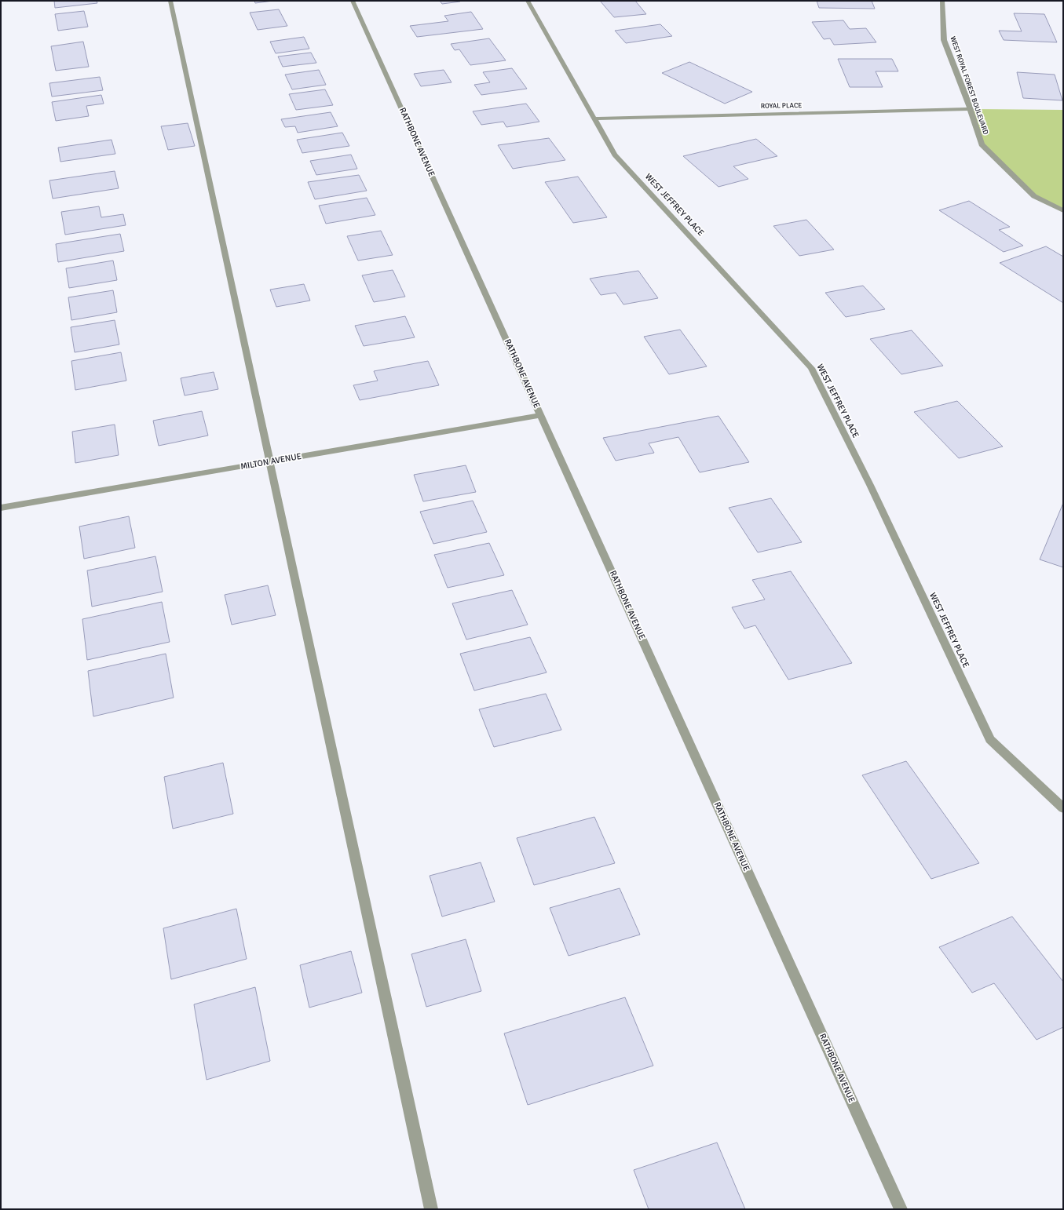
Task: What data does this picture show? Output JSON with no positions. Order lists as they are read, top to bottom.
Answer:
{
  "streets": {
    "street": [
      "WEST ROYAL FOREST BOULEVARD",
      "ROYAL PLACE",
      "RATHBONE AVENUE",
      "WEST JEFFREY PLACE",
      "MILTON AVENUE"
    ]
  },
  "crossings": [
    ["WEST ROYAL FOREST BOULEVARD", "ROYAL PLACE"],
    ["ROYAL PLACE", "WEST JEFFREY PLACE"],
    ["RATHBONE AVENUE", "MILTON AVENUE"]
  ]
}
